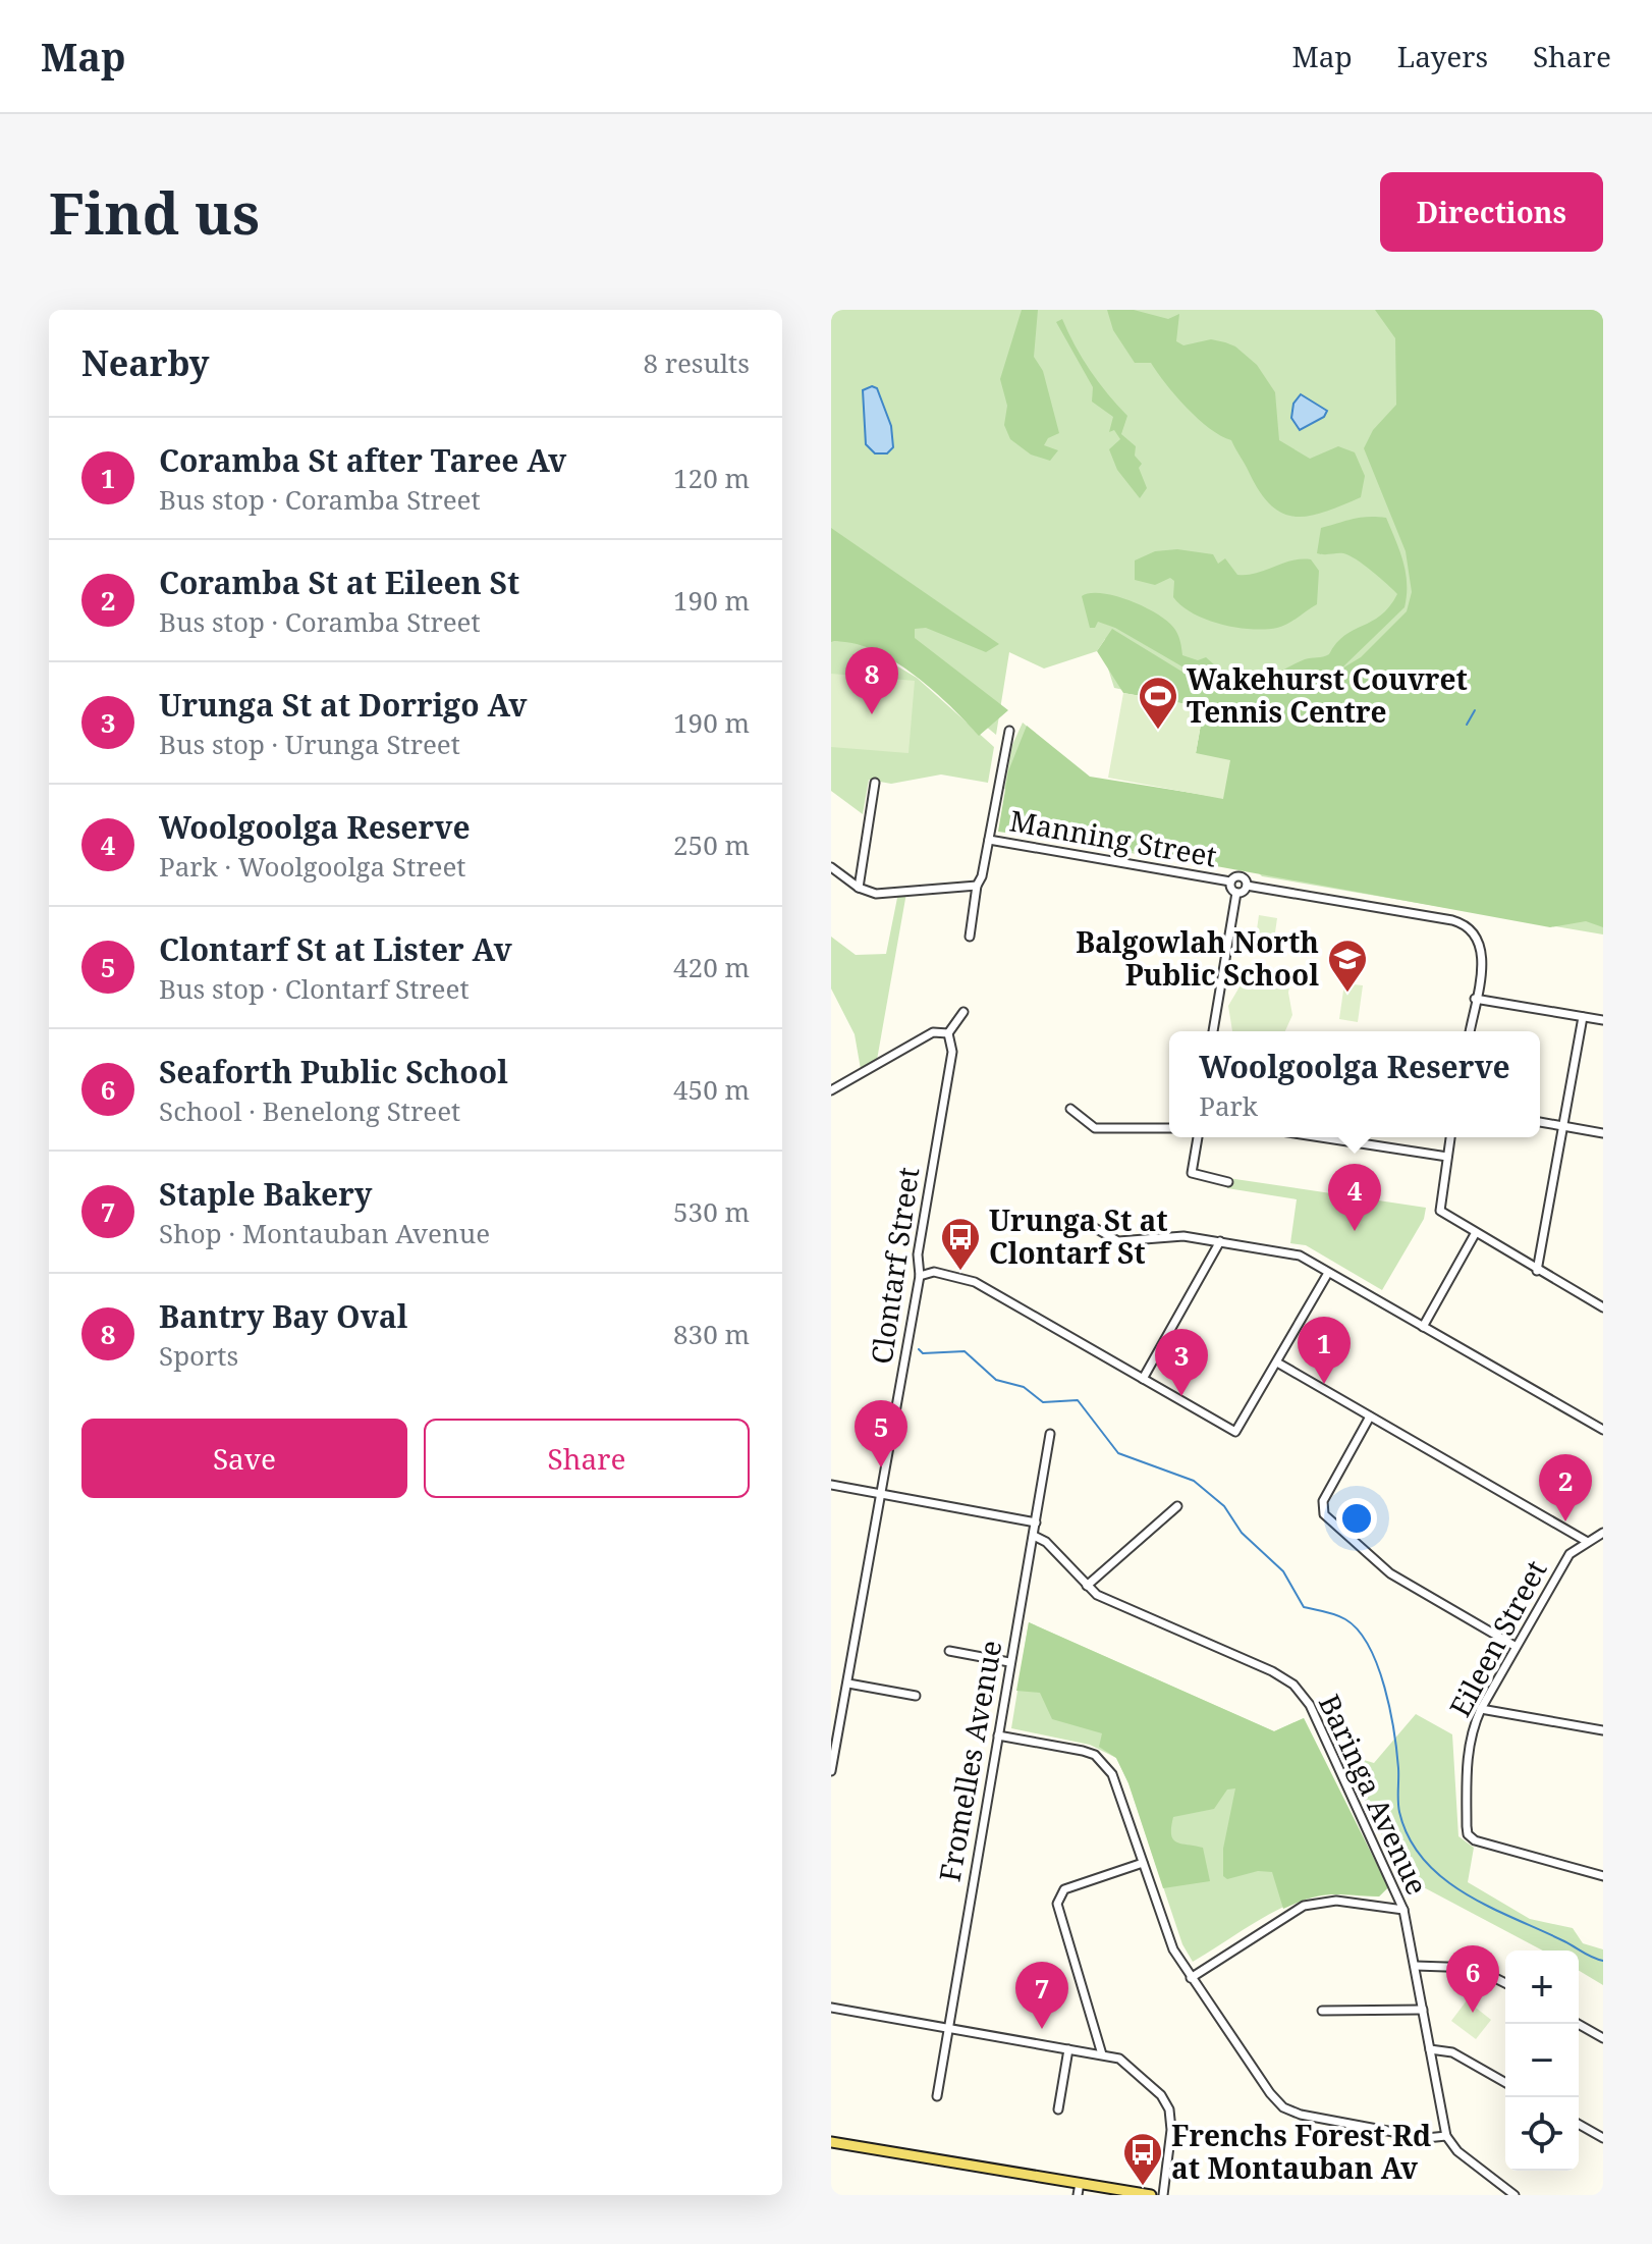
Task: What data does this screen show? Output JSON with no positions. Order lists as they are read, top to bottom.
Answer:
{
  "streets": {
    "street": [
      "Manning Street",
      "Clontarf Street",
      "Eileen Street",
      "Fromelles Avenue",
      "Baringa Avenue"
    ]
  },
  "crossings": [
    ["Fromelles Avenue", "Baringa Avenue"]
  ],
  "places": {
    "sports": ["Wakehurst Couvret Tennis Centre"],
    "school or university": ["Balgowlah North Public School"],
    "bus stop": ["Urunga St at Clontarf St", "Frenchs Forest Rd at Montauban Av"]
  },
  "page": {
    "header": "Map",
    "nav": ["Map", "Layers", "Share"],
    "buttons": [
      "Directions",
      ["Save", "Share"]
    ],
    "title": "Find us",
    "heading": ["Nearby", "8 results"],
    "list": [
      {
        "mark": "1",
        "name": "Coramba St after Taree Av",
        "note": "Bus stop · Coramba Street",
        "value": "120 m"
      },
      {
        "mark": "2",
        "name": "Coramba St at Eileen St",
        "note": "Bus stop · Coramba Street",
        "value": "190 m"
      },
      {
        "mark": "3",
        "name": "Urunga St at Dorrigo Av",
        "note": "Bus stop · Urunga Street",
        "value": "190 m"
      },
      {
        "mark": "4",
        "name": "Woolgoolga Reserve",
        "note": "Park · Woolgoolga Street",
        "value": "250 m"
      },
      {
        "mark": "5",
        "name": "Clontarf St at Lister Av",
        "note": "Bus stop · Clontarf Street",
        "value": "420 m"
      },
      {
        "mark": "6",
        "name": "Seaforth Public School",
        "note": "School · Benelong Street",
        "value": "450 m"
      },
      {
        "mark": "7",
        "name": "Staple Bakery",
        "note": "Shop · Montauban Avenue",
        "value": "530 m"
      },
      {
        "mark": "8",
        "name": "Bantry Bay Oval",
        "note": "Sports",
        "value": "830 m"
      }
    ],
    "pins": [
      "8",
      "4",
      "1",
      "3",
      "5",
      "2",
      "6",
      "7"
    ],
    "popup": ["Woolgoolga Reserve", "Park"],
    "map_buttons": ["+", "−"]
  }
}
